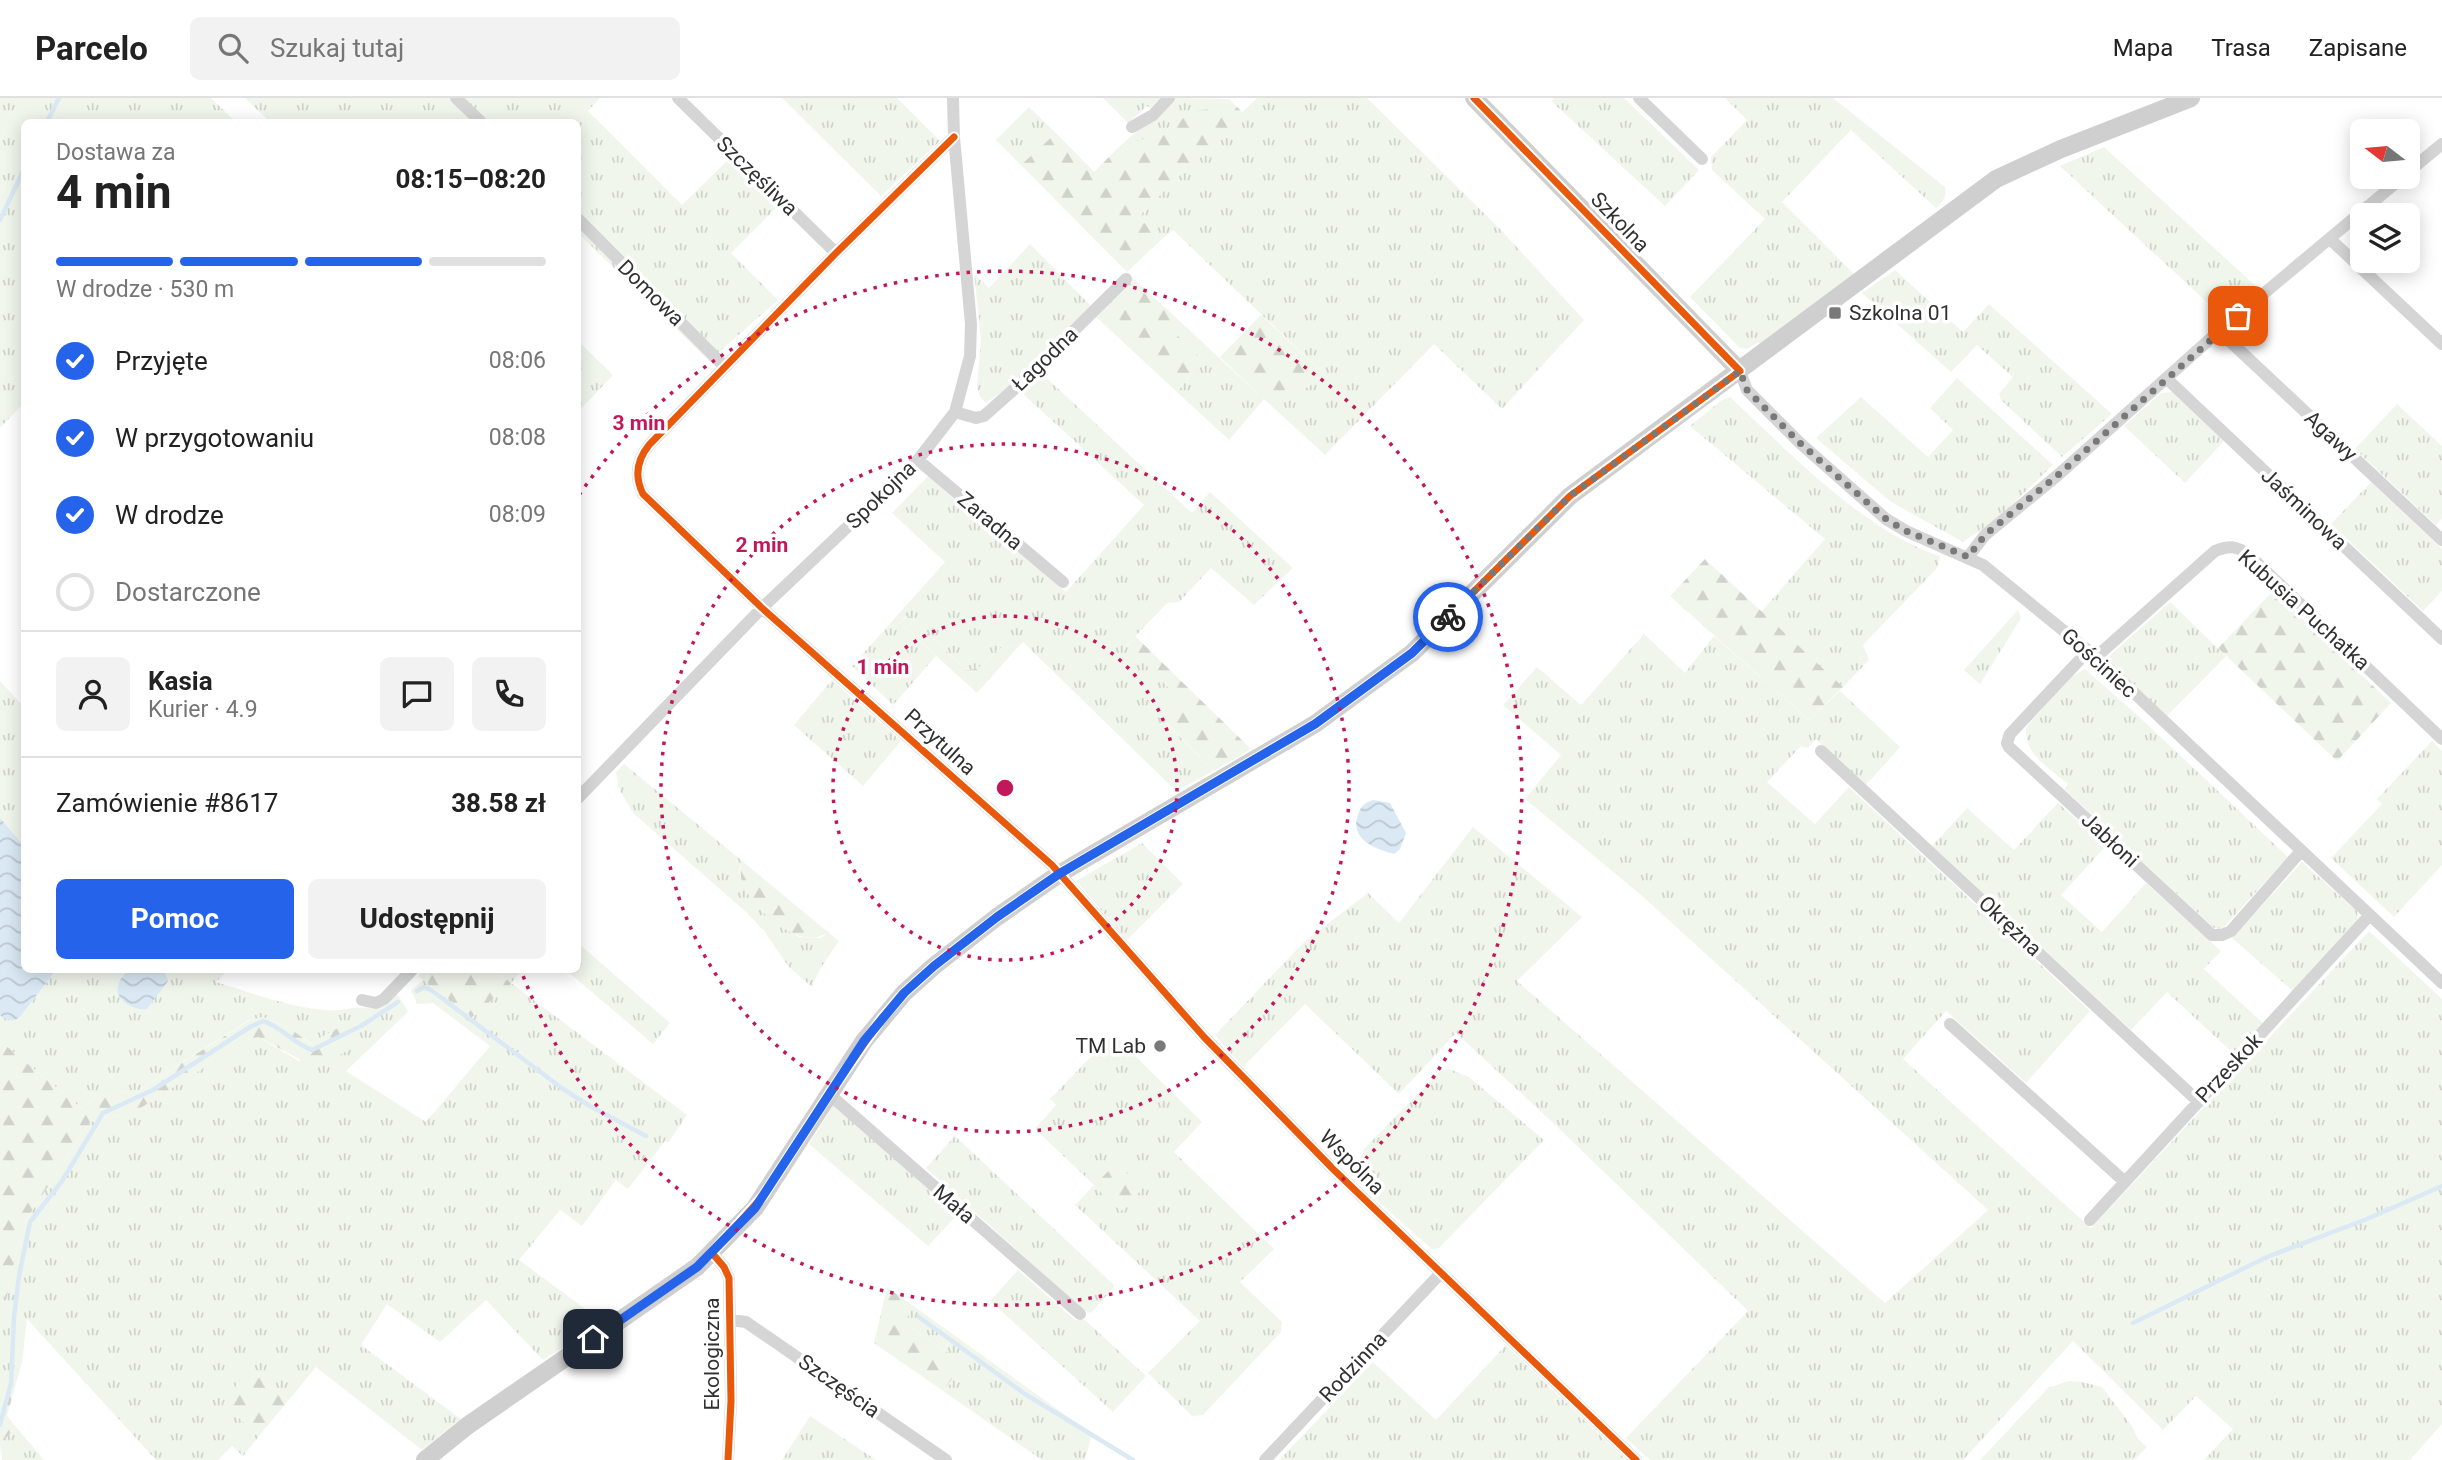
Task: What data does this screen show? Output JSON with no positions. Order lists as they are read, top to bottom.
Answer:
{
  "streets": {
    "street": [
      "Szczęśliwa",
      "Szkolna",
      "Domowa",
      "Łagodna",
      "Agawy",
      "Spokojna",
      "Jaśminowa",
      "Zaradna",
      "Kubusia Puchatka",
      "Gościniec",
      "Przytulna",
      "Jabłoni",
      "Okrężna",
      "Przeskok",
      "Wspólna",
      "Mała",
      "Ekologiczna",
      "Rodzinna",
      "Szczęścia"
    ]
  },
  "crossings": [
    ["Szkolna", "Gościniec"],
    ["Domowa", "Przytulna"],
    ["Łagodna", "Spokojna"],
    ["Spokojna", "Zaradna"],
    ["Spokojna", "Przytulna"],
    ["Kubusia Puchatka", "Gościniec"],
    ["Kubusia Puchatka", "Jabłoni"],
    ["Gościniec", "Jabłoni"],
    ["Gościniec", "Przeskok"],
    ["Przytulna", "Wspólna"],
    ["Okrężna", "Przeskok"],
    ["Wspólna", "Rodzinna"],
    ["Ekologiczna", "Szczęścia"]
  ],
  "places": {
    "transit": ["Szkolna 01"],
    "other": ["TM Lab"]
  },
  "north": "left",
  "page": {
    "header": "Parcelo",
    "search": "Szukaj tutaj",
    "nav": ["Mapa", "Trasa", "Zapisane"],
    "heading": ["4 min", "Dostawa za", "08:15–08:20"],
    "panel": [
      "Kasia",
      "Kurier · 4.9",
      "Zamówienie #8617",
      "38.58 zł"
    ],
    "bar": "W drodze · 530 m",
    "list": [
      ["Przyjęte", "08:06"],
      ["W przygotowaniu", "08:08"],
      ["W drodze", "08:09"],
      "Dostarczone"
    ],
    "buttons": ["Pomoc", "Udostępnij"]
  },
  "rings": ["3 min", "2 min", "1 min"]
}
